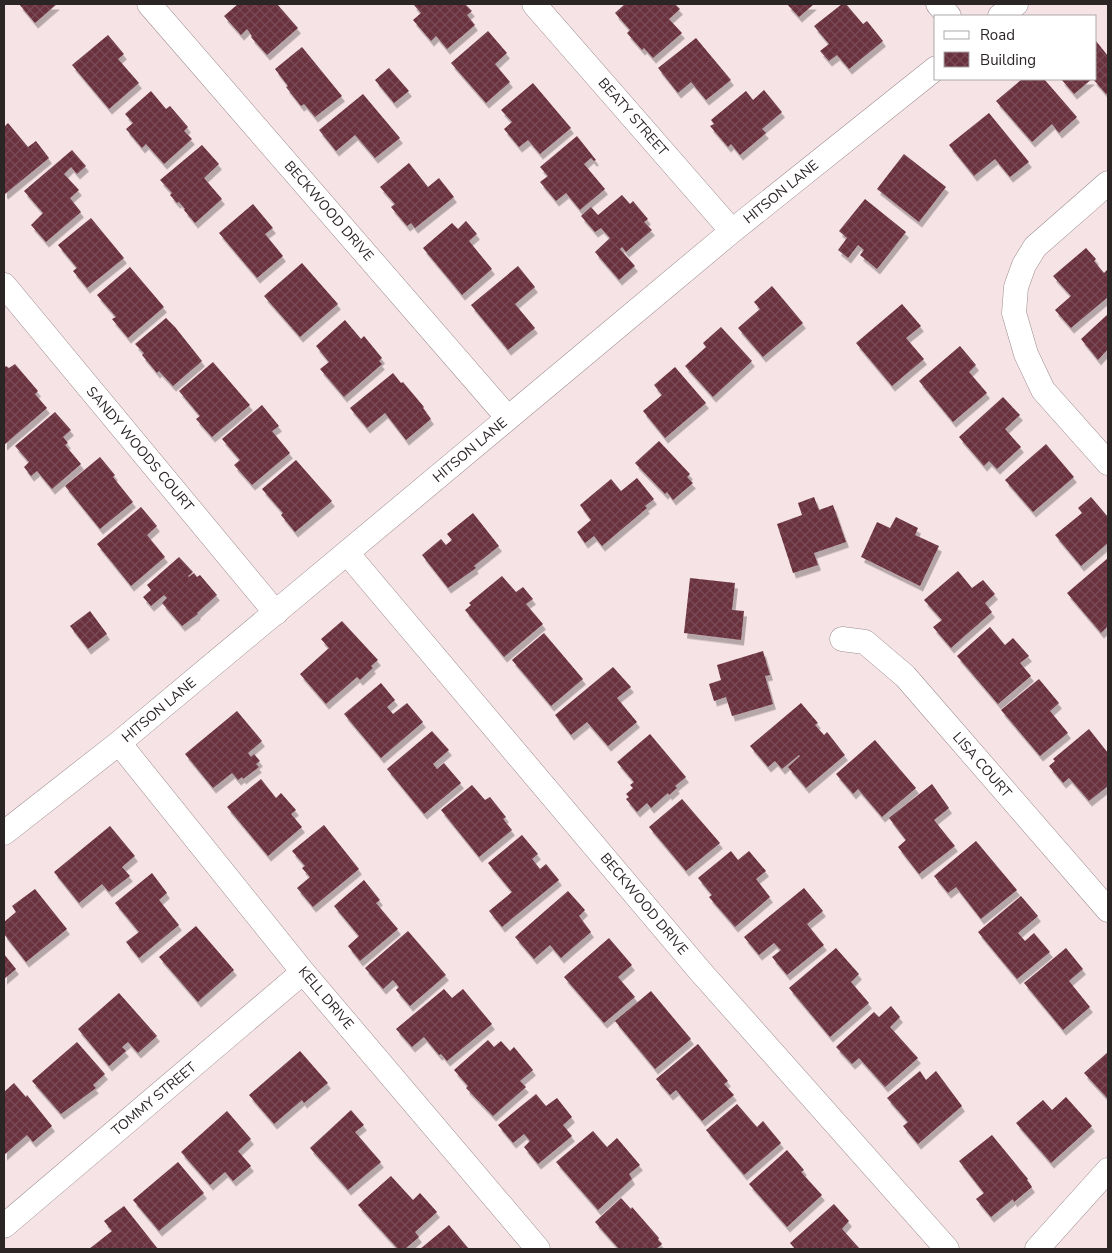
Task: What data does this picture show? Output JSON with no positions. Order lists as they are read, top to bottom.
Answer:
{
  "streets": {
    "street": [
      "BEATY STREET",
      "HITSON LANE",
      "BECKWOOD DRIVE",
      "SANDY WOODS COURT",
      "LISA COURT",
      "KELL DRIVE",
      "TOMMY STREET"
    ]
  },
  "crossings": [
    ["BEATY STREET", "HITSON LANE"],
    ["HITSON LANE", "BECKWOOD DRIVE"],
    ["HITSON LANE", "SANDY WOODS COURT"],
    ["HITSON LANE", "KELL DRIVE"],
    ["KELL DRIVE", "TOMMY STREET"]
  ],
  "legend": ["Road", "Building"]
}
